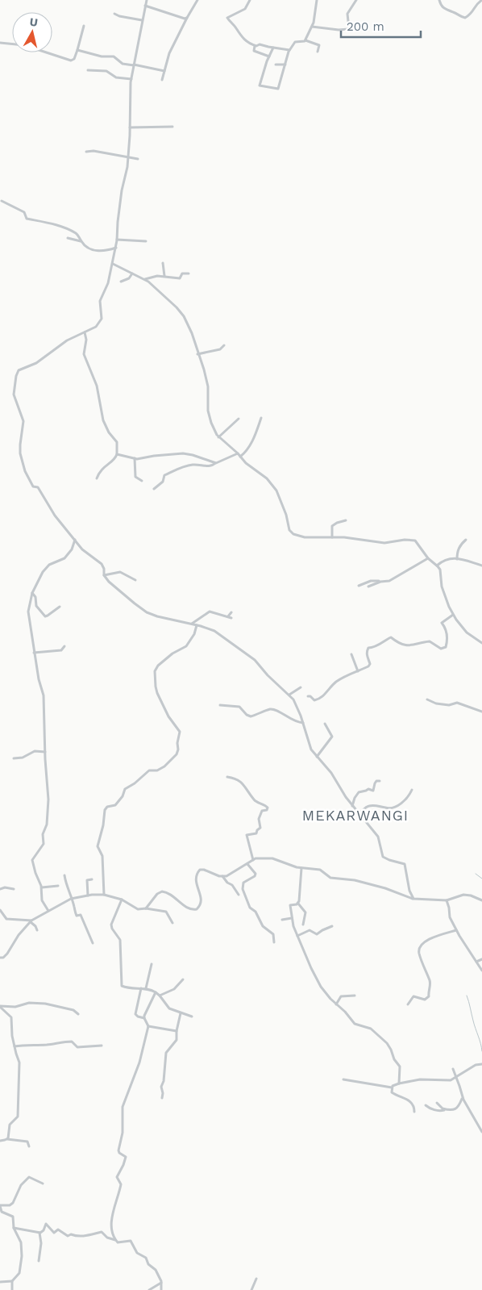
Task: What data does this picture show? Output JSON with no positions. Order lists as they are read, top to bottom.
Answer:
{
  "districts": ["MEKARWANGI"],
  "scale_bar": "200 m",
  "north": "top"
}
